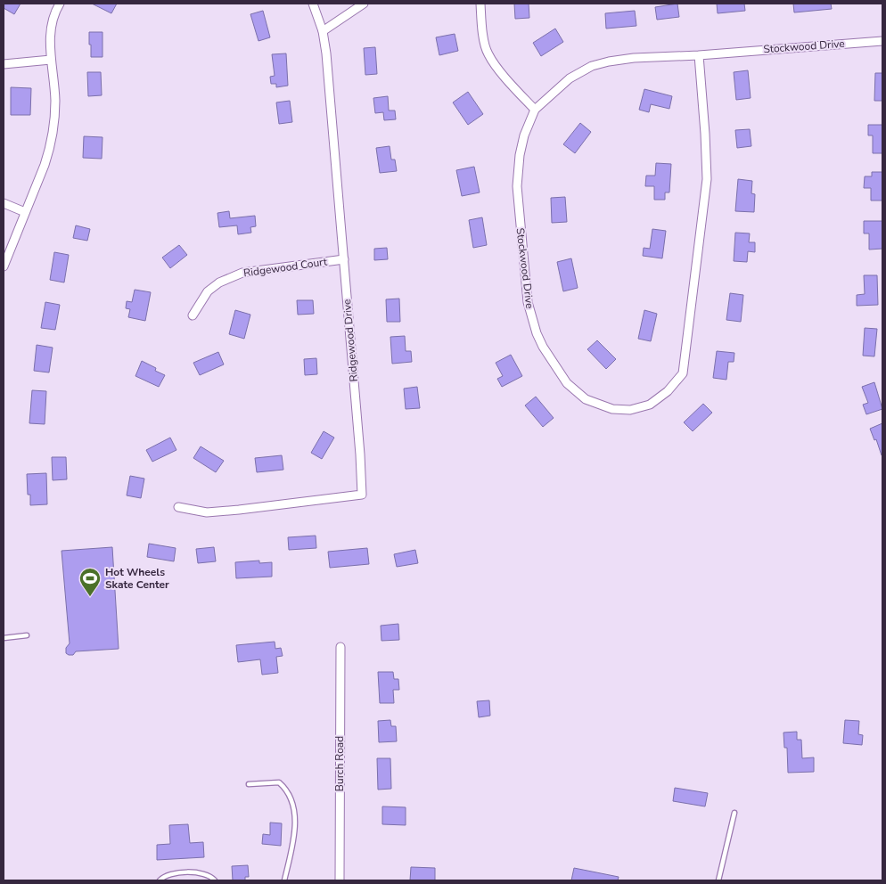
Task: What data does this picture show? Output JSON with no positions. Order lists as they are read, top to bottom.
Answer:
{
  "streets": {
    "street": [
      "Stockwood Drive",
      "Ridgewood Court",
      "Ridgewood Drive",
      "Burch Road"
    ]
  },
  "crossings": [
    ["Ridgewood Court", "Ridgewood Drive"]
  ],
  "places": {
    "sports": ["Hot Wheels Skate Center"]
  }
}
